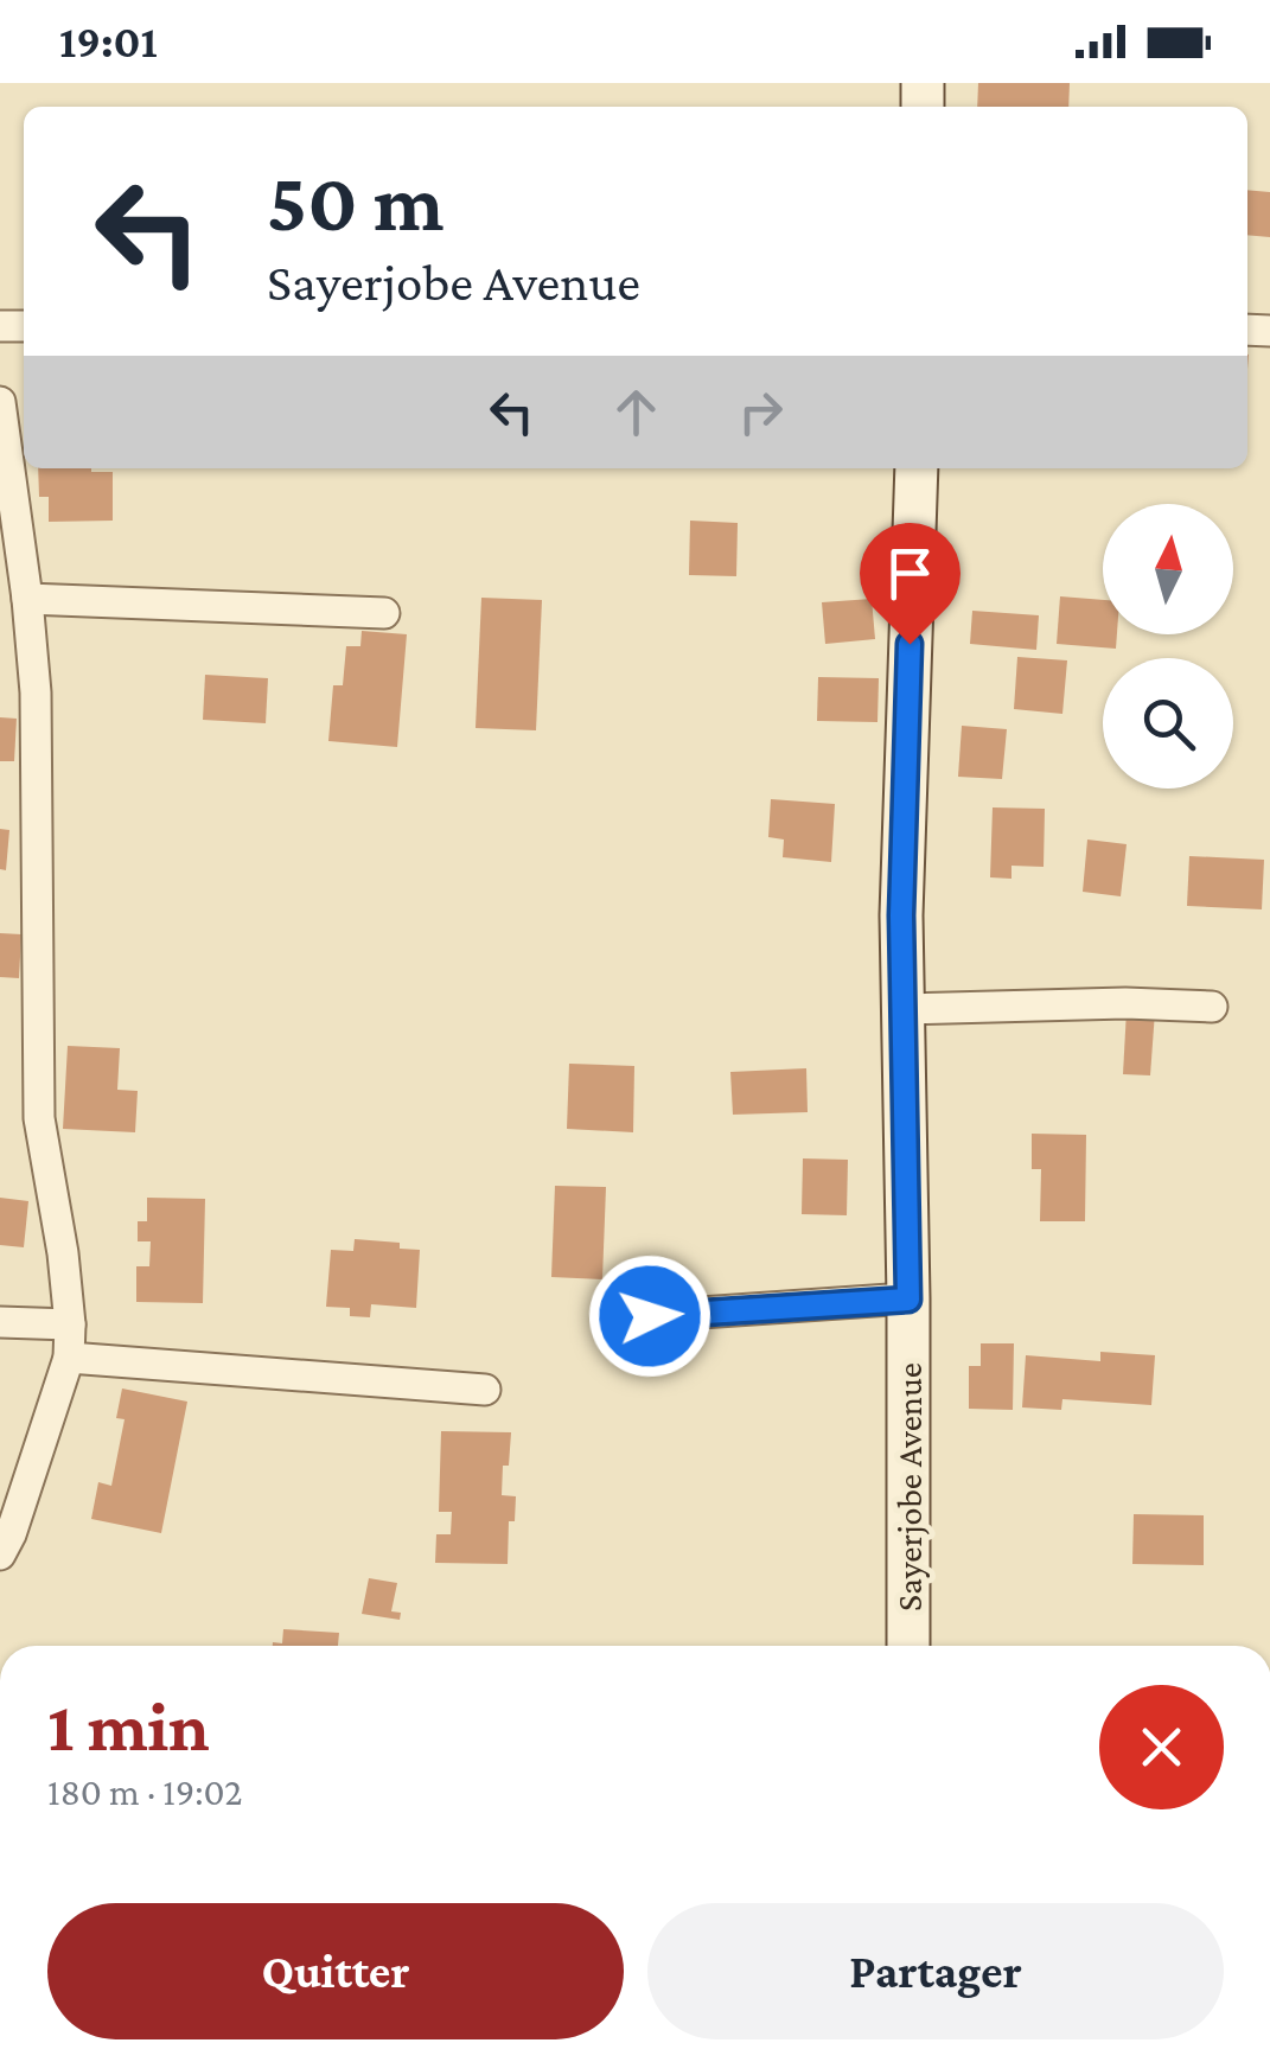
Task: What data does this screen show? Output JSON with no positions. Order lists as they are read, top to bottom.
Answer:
{
  "streets": {
    "street": ["Sayerjobe Avenue"]
  },
  "north": "top",
  "page": {
    "status": "19:01",
    "turn": ["50 m", "Sayerjobe Avenue"],
    "heading": ["1 min", "180 m · 19:02"],
    "buttons": ["Quitter", "Partager"]
  }
}
